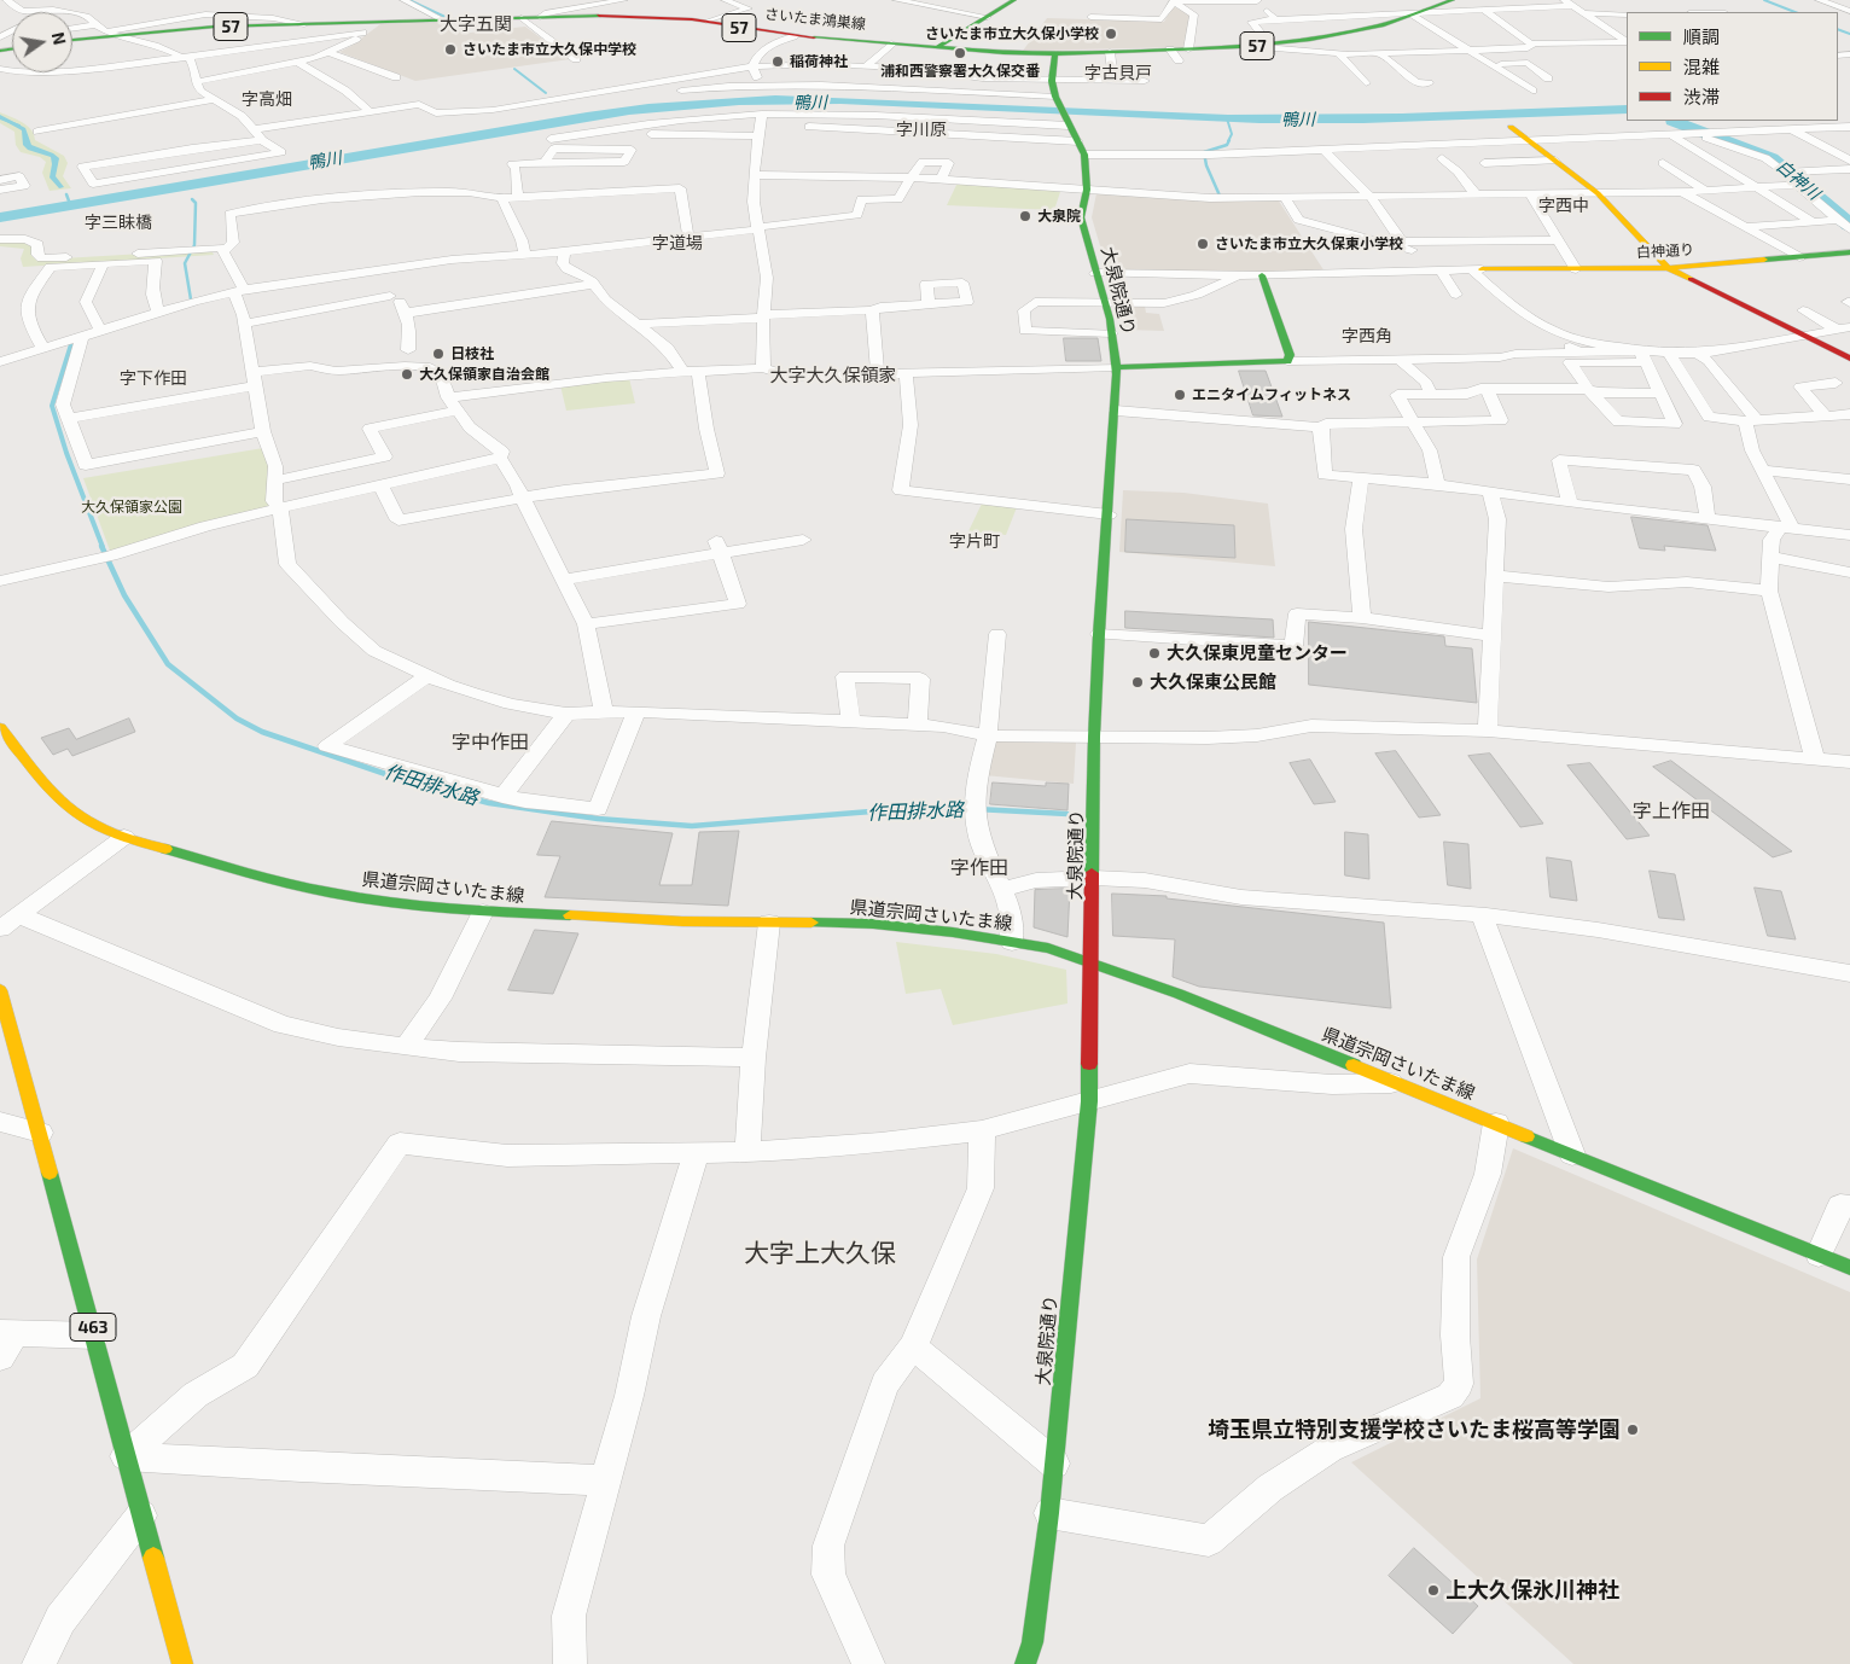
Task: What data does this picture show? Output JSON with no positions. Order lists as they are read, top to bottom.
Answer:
{
  "streets": {
    "main road": [
      "さいたま鴻巣線",
      "57",
      "白神通り",
      "大泉院通り",
      "県道宗岡さいたま線",
      "463"
    ]
  },
  "crossings": [
    ["さいたま鴻巣線", "大泉院通り"],
    ["大泉院通り", "県道宗岡さいたま線"]
  ],
  "districts": [
    "大字五関",
    "字古貝戸",
    "字高畑",
    "字川原",
    "字西中",
    "字三眛橋",
    "字道場",
    "字西角",
    "大字大久保領家",
    "字下作田",
    "字片町",
    "字中作田",
    "字上作田",
    "字作田",
    "大字上大久保"
  ],
  "water": ["鴨川", "白神川", "作田排水路"],
  "parks": ["大久保領家公園"],
  "places": [
    "さいたま市立大久保小学校",
    "さいたま市立大久保中学校",
    "浦和西警察署大久保交番",
    "稲荷神社",
    "大泉院",
    "さいたま市立大久保東小学校",
    "日枝社",
    "大久保領家自治会館",
    "エニタイムフィットネス",
    "大久保東児童センター",
    "大久保東公民館",
    "埼玉県立特別支援学校さいたま桜高等学園",
    "上大久保氷川神社"
  ],
  "legend": ["順調", "混雑", "渋滞"],
  "north": "right"
}
